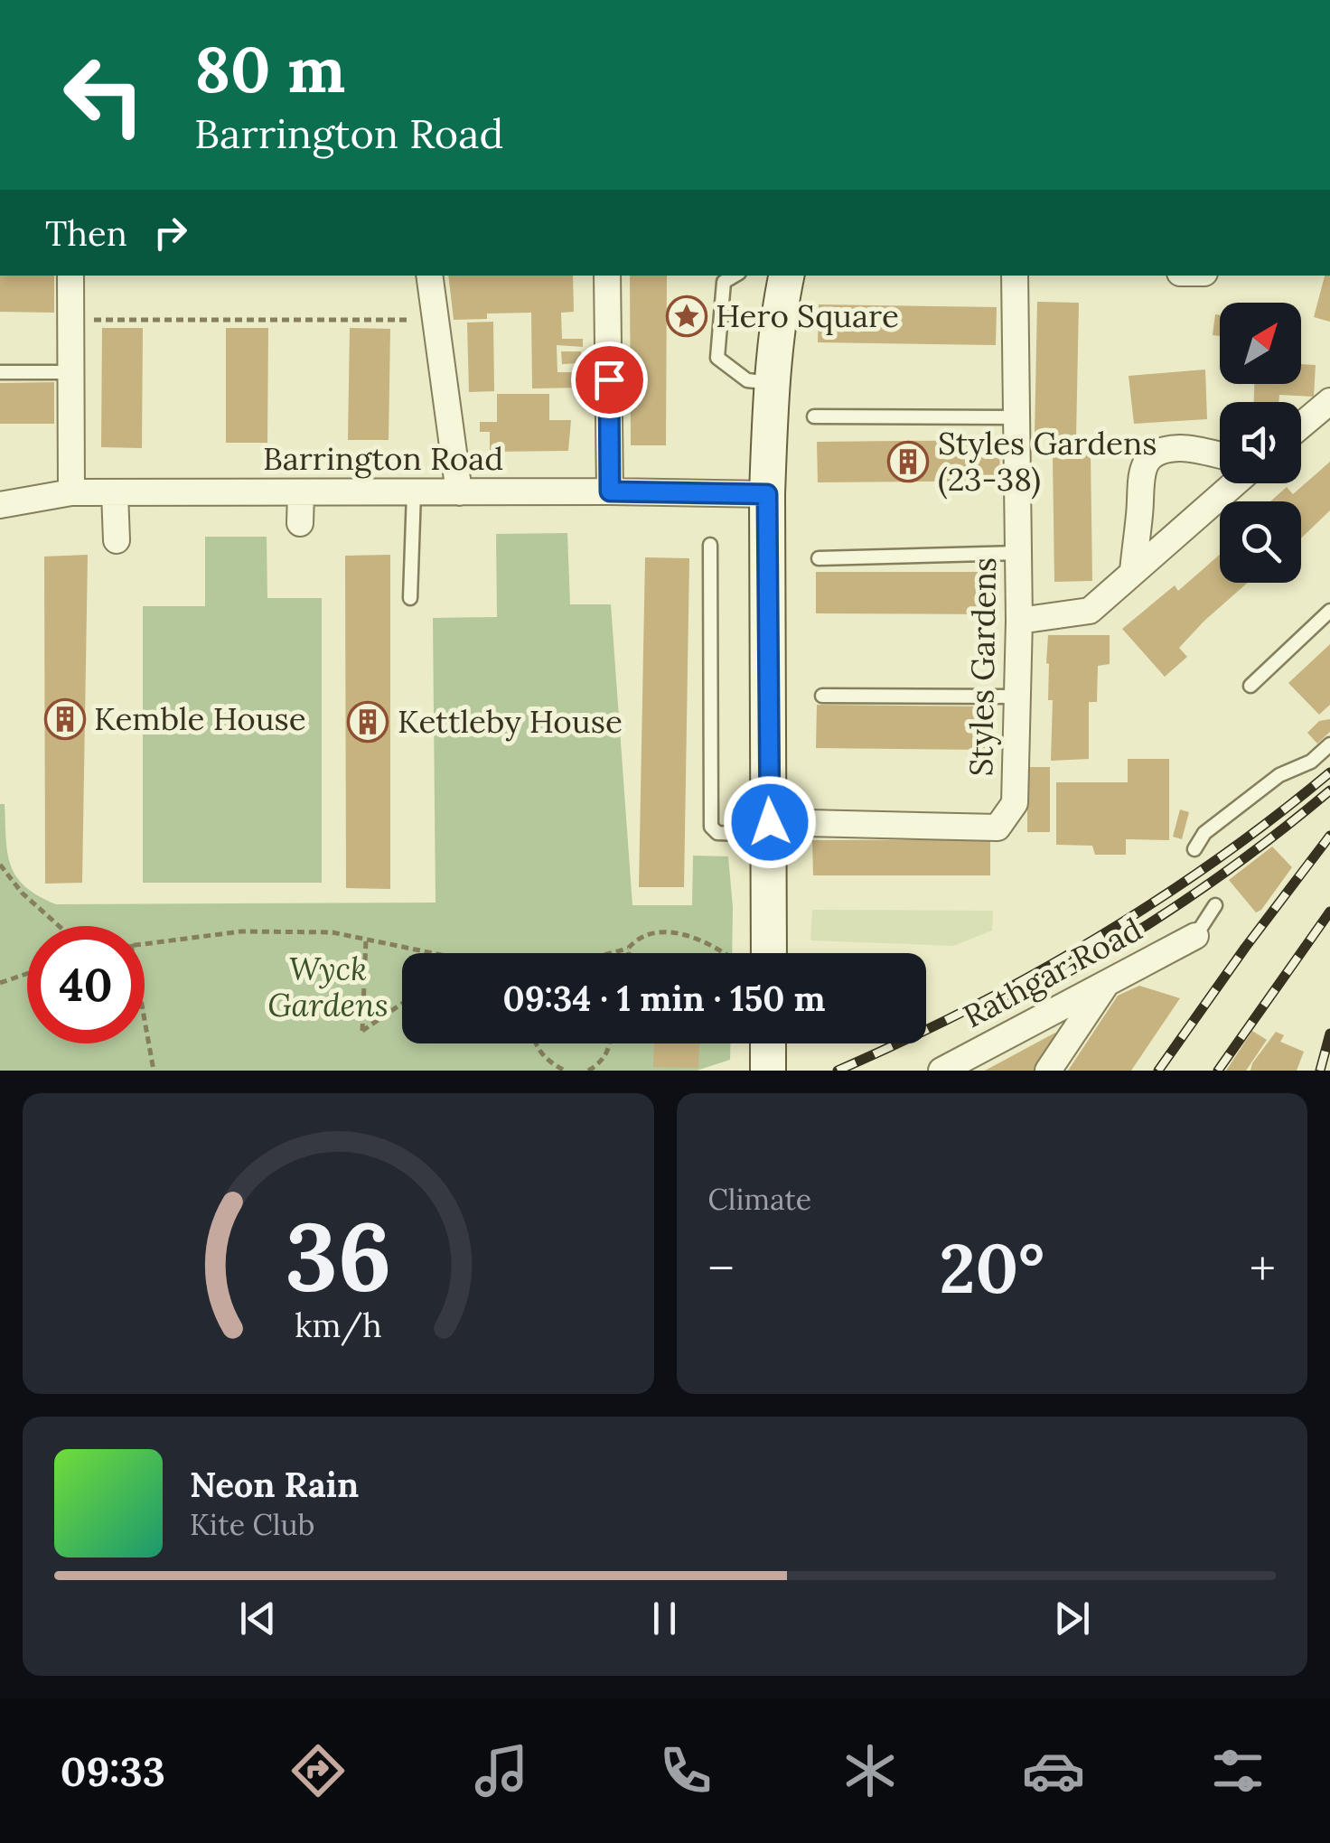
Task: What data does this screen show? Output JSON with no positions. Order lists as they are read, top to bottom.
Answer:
{
  "streets": {
    "street": ["Barrington Road", "Styles Gardens", "Rathgar Road"]
  },
  "parks": ["Wyck Gardens"],
  "places": {
    "place": ["Hero Square"],
    "building": ["Styles Gardens (23-38)", "Kemble House", "Kettleby House"]
  },
  "north": "top right",
  "page": {
    "turn": ["80 m", "Barrington Road"],
    "then": "Then",
    "limit": "40",
    "trip": "09:34 · 1 min · 150 m",
    "tile": "Climate",
    "heat": ["−", "20°", "+"],
    "song": ["Neon Rain", "Kite Club"],
    "tabs": "09:33",
    "gauge": ["36", "km/h"]
  }
}
